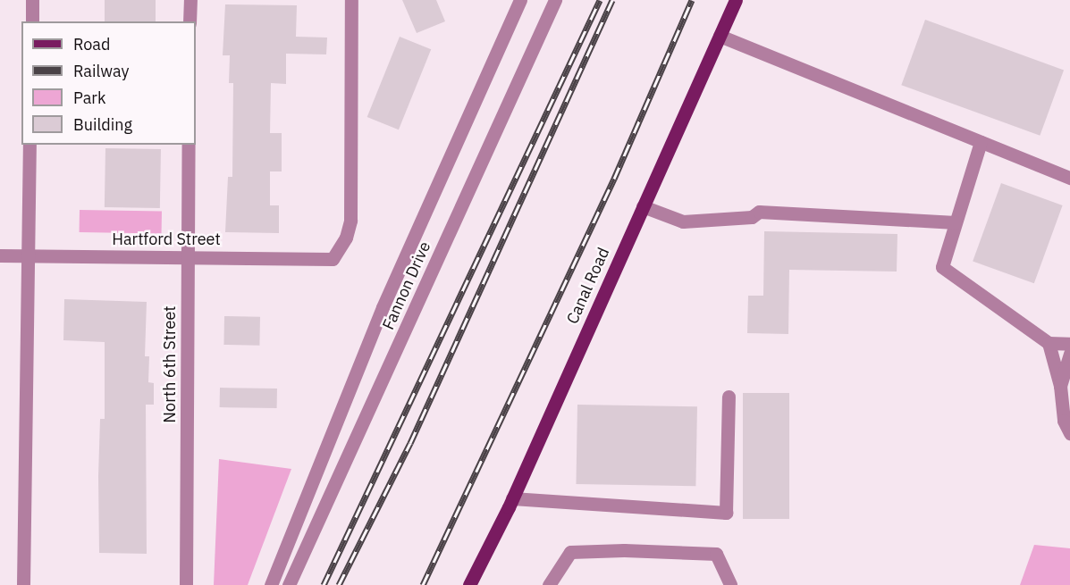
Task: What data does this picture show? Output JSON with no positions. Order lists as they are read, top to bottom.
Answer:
{
  "streets": {
    "main road": ["Canal Road"],
    "street": ["Hartford Street", "Fannon Drive", "North 6th Street"]
  },
  "crossings": [
    ["Hartford Street", "North 6th Street"]
  ],
  "legend": [
    "Road",
    "Railway",
    "Park",
    "Building"
  ]
}
